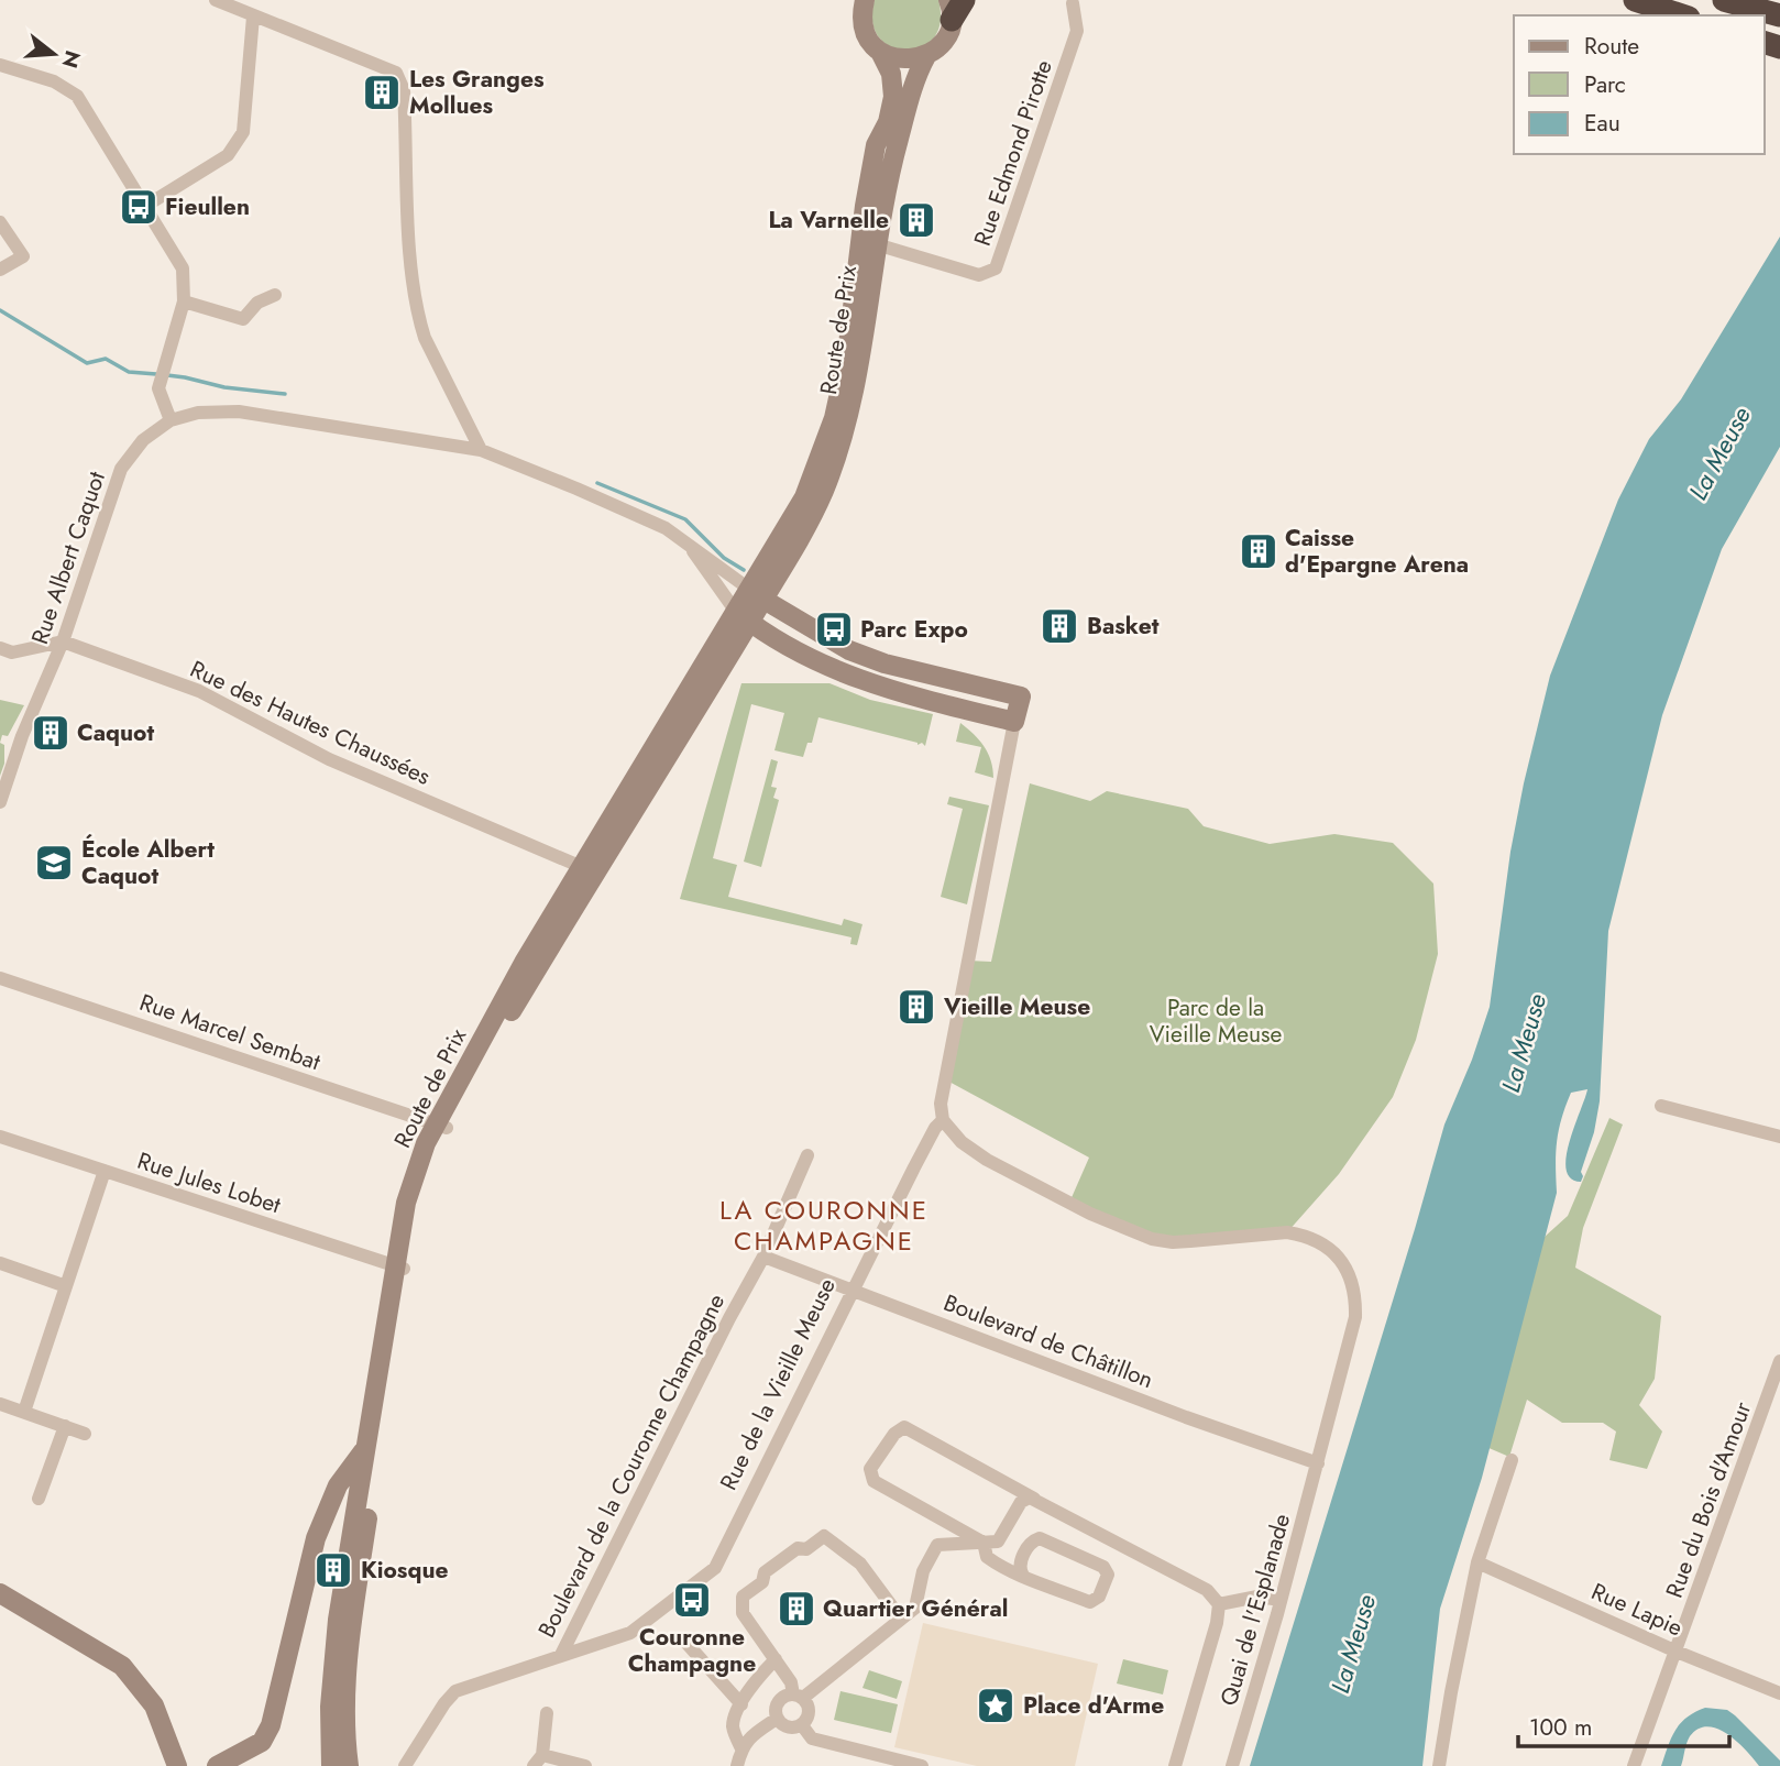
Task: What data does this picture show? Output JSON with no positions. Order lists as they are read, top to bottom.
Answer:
{
  "streets": {
    "main road": ["Route de Prix", "Rue de la Vieille Meuse"],
    "street": [
      "Rue Edmond Pirotte",
      "Rue Albert Caquot",
      "Rue des Hautes Chaussées",
      "Rue Marcel Sembat",
      "Rue Jules Lobet",
      "Boulevard de Châtillon",
      "Boulevard de la Couronne Champagne",
      "Rue du Bois d'Amour",
      "Quai de l'Esplanade",
      "Rue Lapie"
    ]
  },
  "crossings": [
    ["Rue Edmond Pirotte", "Route de Prix"],
    ["Route de Prix", "Rue Albert Caquot"],
    ["Route de Prix", "Rue des Hautes Chaussées"],
    ["Route de Prix", "Rue Marcel Sembat"],
    ["Route de Prix", "Rue Jules Lobet"],
    ["Route de Prix", "Rue de la Vieille Meuse"],
    ["Rue Albert Caquot", "Rue des Hautes Chaussées"],
    ["Rue Albert Caquot", "Rue de la Vieille Meuse"],
    ["Boulevard de Châtillon", "Rue de la Vieille Meuse"],
    ["Boulevard de Châtillon", "Boulevard de la Couronne Champagne"],
    ["Boulevard de Châtillon", "Quai de l'Esplanade"],
    ["Rue de la Vieille Meuse", "Boulevard de la Couronne Champagne"],
    ["Rue de la Vieille Meuse", "Quai de l'Esplanade"],
    ["Rue du Bois d'Amour", "Rue Lapie"]
  ],
  "districts": ["LA COURONNE CHAMPAGNE"],
  "water": ["La Meuse"],
  "parks": ["Parc de la Vieille Meuse"],
  "places": {
    "building": [
      "Les Granges Mollues",
      "La Varnelle",
      "Caisse d'Epargne Arena",
      "Basket",
      "Caquot",
      "Vieille Meuse",
      "Kiosque",
      "Quartier Général"
    ],
    "bus stop": ["Fieullen", "Parc Expo", "Couronne Champagne"],
    "school or university": ["École Albert Caquot"],
    "place": ["Place d'Arme"]
  },
  "legend": ["Route", "Parc", "Eau"],
  "scale_bar": "100 m",
  "north": "right"
}
